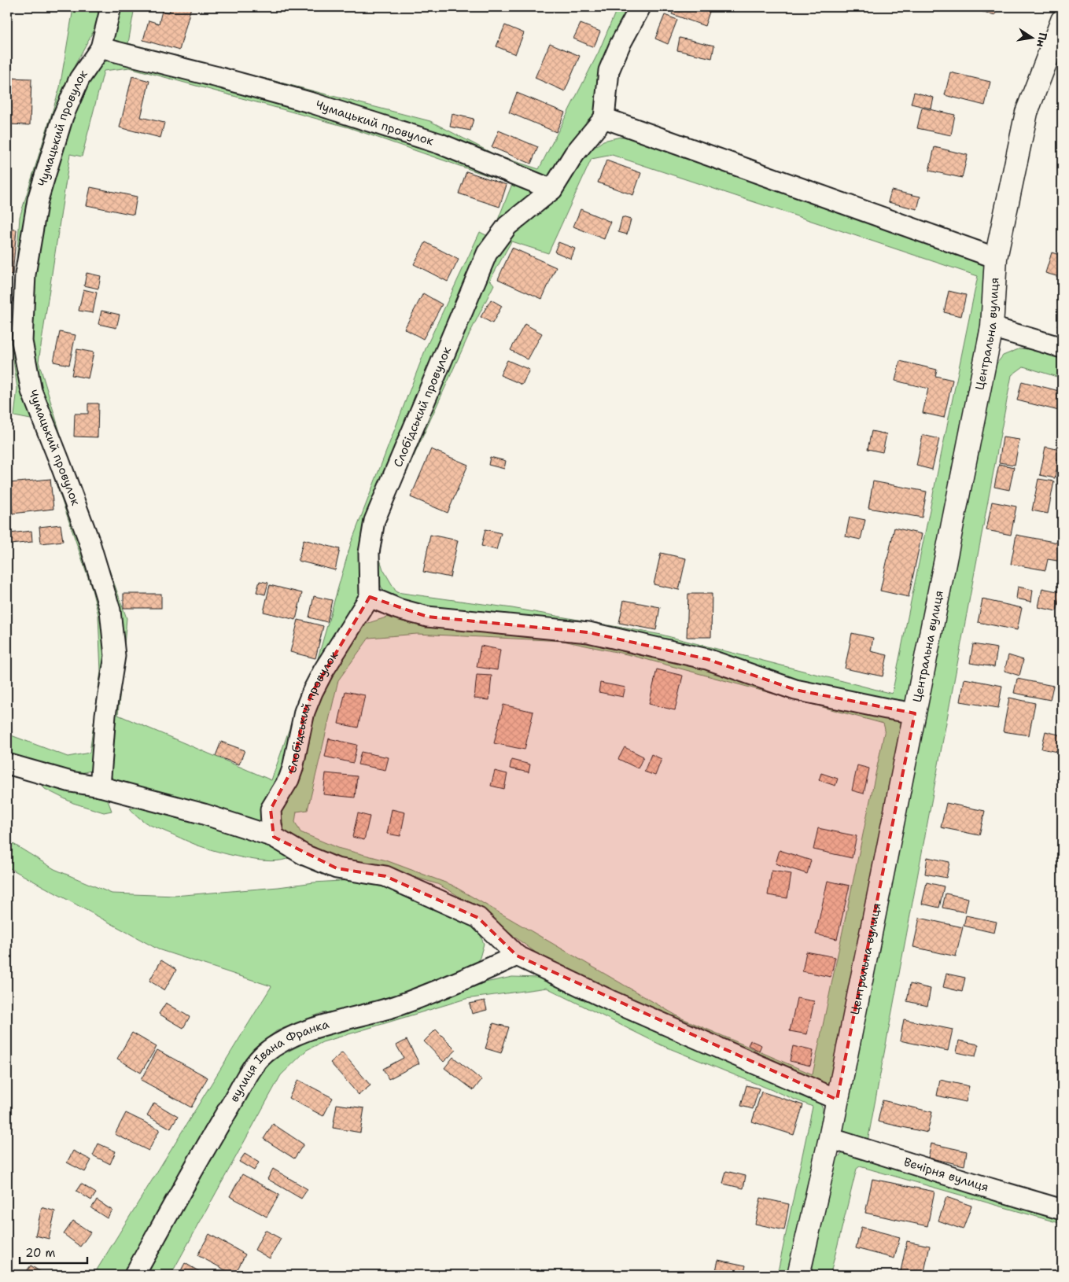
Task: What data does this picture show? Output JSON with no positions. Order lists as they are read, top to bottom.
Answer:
{
  "streets": {
    "street": [
      "Чумацький провулок",
      "Центральна вулиця",
      "Слобідський провулок",
      "вулиця Івана Франка",
      "Вечірня вулиця"
    ]
  },
  "crossings": [
    ["Чумацький провулок", "Слобідський провулок"],
    ["Центральна вулиця", "Вечірня вулиця"]
  ],
  "scale_bar": "20 m",
  "north": "right"
}
